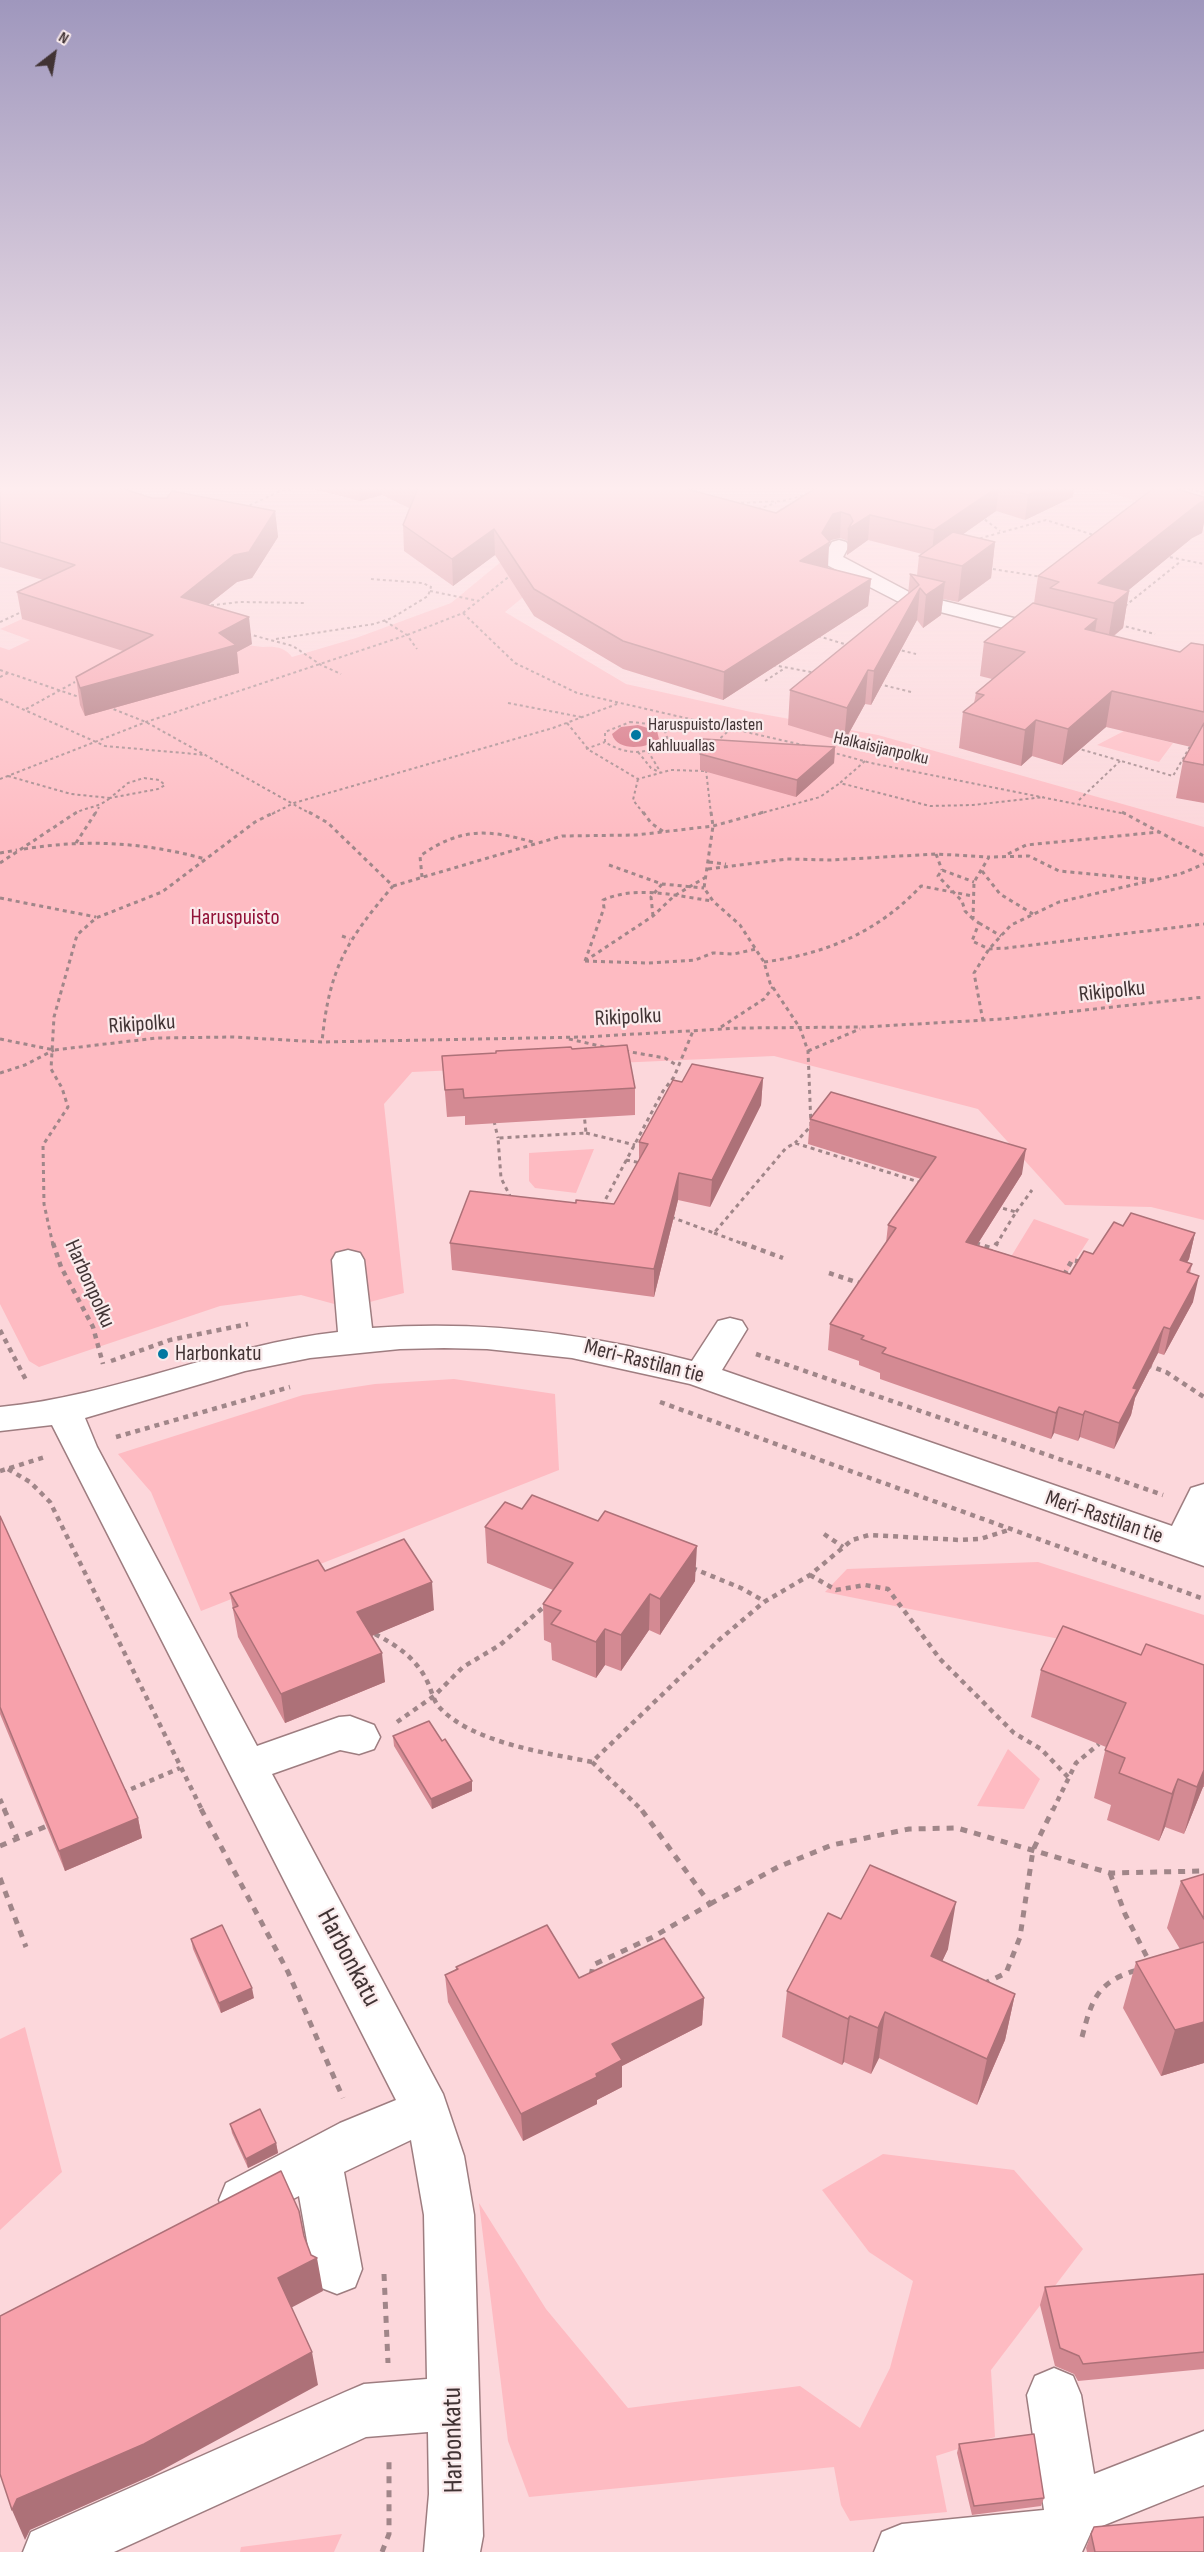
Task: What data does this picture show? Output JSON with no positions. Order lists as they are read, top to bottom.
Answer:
{
  "streets": {
    "street": ["Meri-Rastilan tie", "Harbonkatu"],
    "path": ["Halkaisijanpolku", "Rikipolku", "Harbonpolku"]
  },
  "crossings": [
    ["Rikipolku", "Harbonpolku"],
    ["Meri-Rastilan tie", "Harbonkatu"]
  ],
  "parks": ["Haruspuisto"],
  "places": ["Haruspuisto/lasten kahluuallas", "Harbonkatu"],
  "north": "top right"
}
